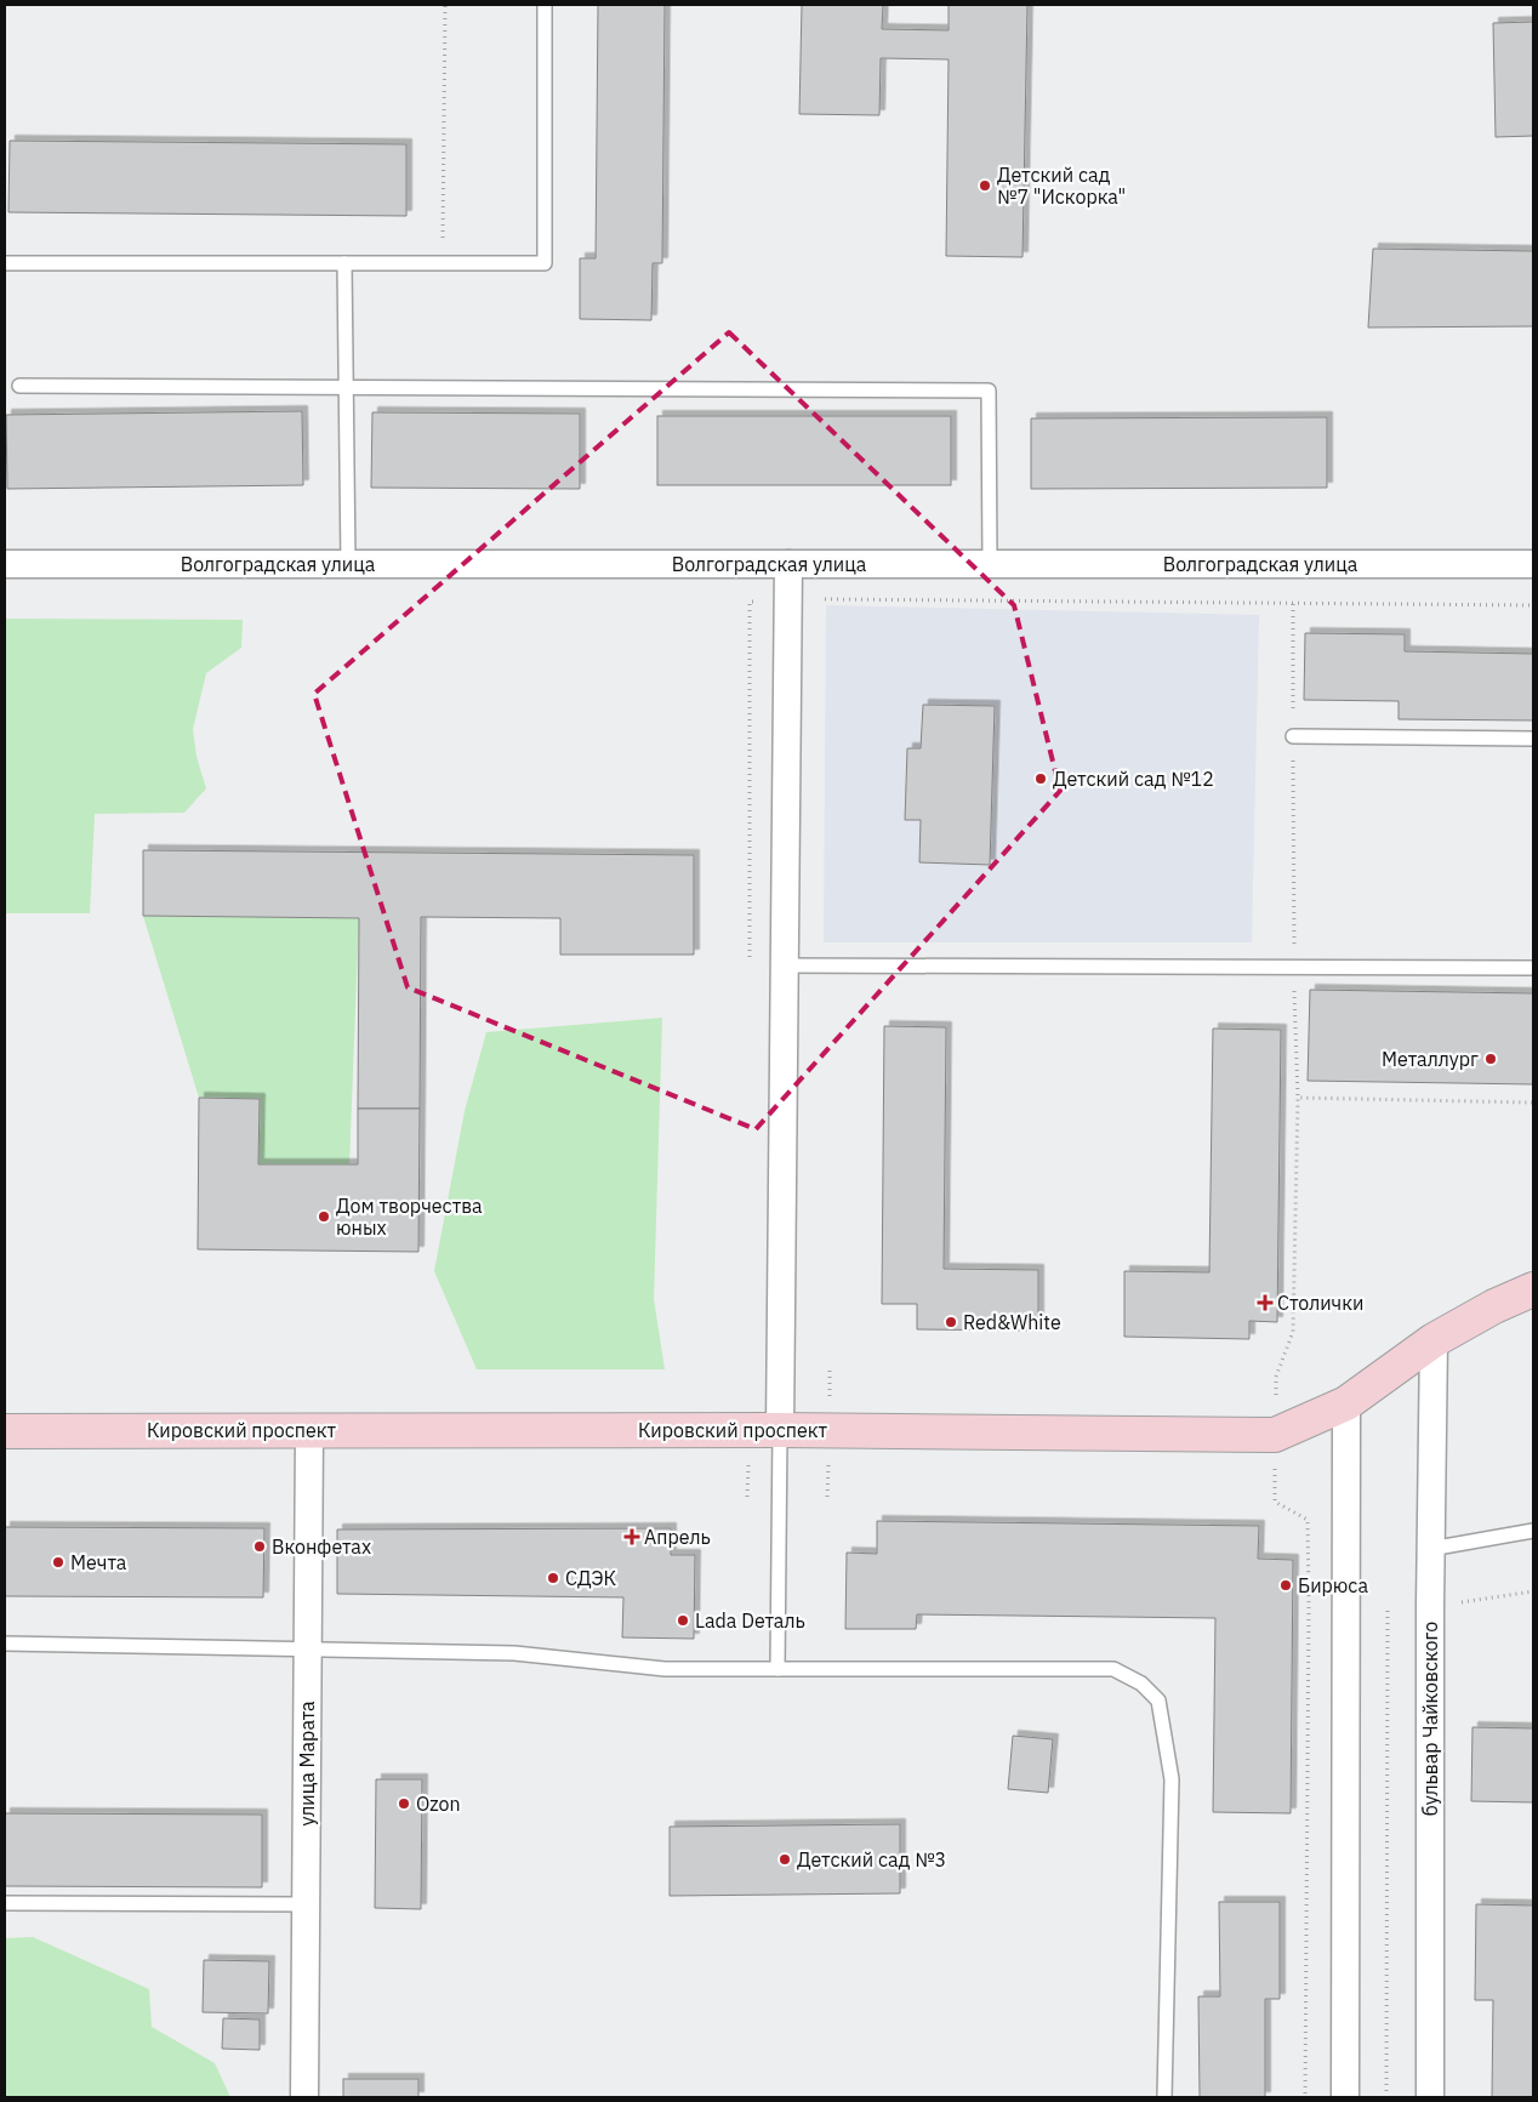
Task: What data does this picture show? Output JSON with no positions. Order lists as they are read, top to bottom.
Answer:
{
  "streets": {
    "main road": ["Кировский проспект"],
    "street": ["Волгоградская улица", "бульвар Чайковского", "улица Марата"]
  },
  "crossings": [
    ["Кировский проспект", "бульвар Чайковского"],
    ["Кировский проспект", "улица Марата"]
  ],
  "places": {
    "other": [
      "Детский cад №7 \"Искорка\"",
      "Детский cад №12",
      "Металлург",
      "Дом творчества юных",
      "Red&White",
      "Вконфетах",
      "Мечта",
      "СДЭК",
      "Бирюса",
      "Lada Dеталь",
      "Ozon",
      "Детский cад №3"
    ],
    "health": ["Столички", "Апрель"]
  }
}
